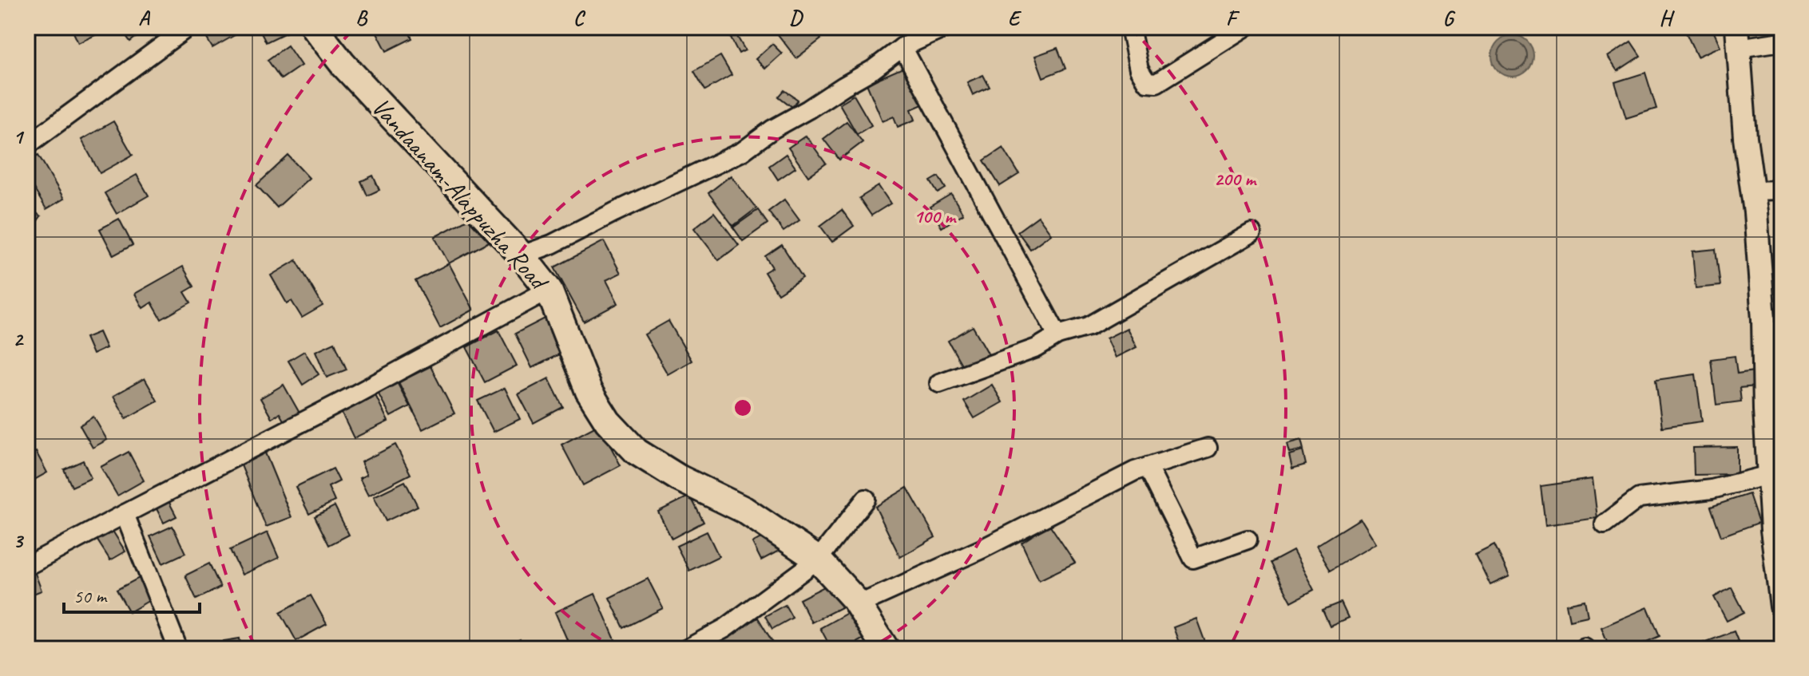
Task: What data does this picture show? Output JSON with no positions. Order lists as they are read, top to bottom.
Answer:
{
  "streets": {
    "main road": ["Vandaanam-Alappuzha Road"]
  },
  "scale_bar": "50 m",
  "grid": {
    "columns": [
      "A",
      "B",
      "C",
      "D",
      "E",
      "F",
      "G",
      "H"
    ],
    "rows": ["1", "2", "3"]
  },
  "rings": ["200 m", "100 m"]
}
